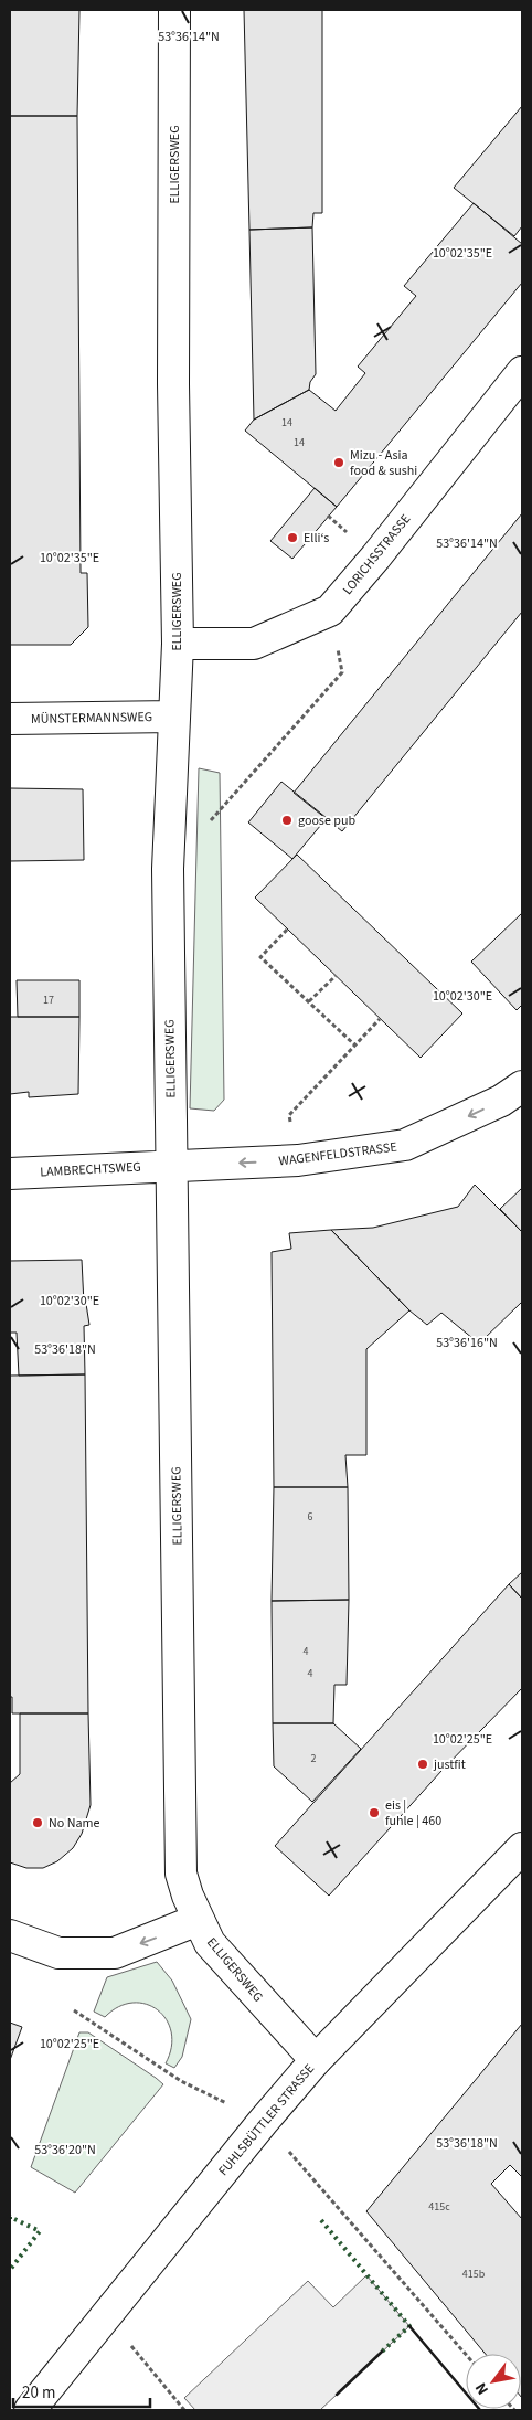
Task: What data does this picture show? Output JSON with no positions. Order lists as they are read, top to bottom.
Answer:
{
  "streets": {
    "street": [
      "ELLIGERSWEG",
      "LORICHSSTRASSE",
      "MÜNSTERMANNSWEG",
      "WAGENFELDSTRASSE",
      "LAMBRECHTSWEG",
      "FUHLSBÜTTLER STRASSE"
    ]
  },
  "crossings": [
    ["ELLIGERSWEG", "LORICHSSTRASSE"],
    ["ELLIGERSWEG", "MÜNSTERMANNSWEG"],
    ["ELLIGERSWEG", "WAGENFELDSTRASSE"],
    ["ELLIGERSWEG", "LAMBRECHTSWEG"],
    ["ELLIGERSWEG", "FUHLSBÜTTLER STRASSE"],
    ["WAGENFELDSTRASSE", "LAMBRECHTSWEG"]
  ],
  "one_way": ["WAGENFELDSTRASSE"],
  "places": [
    "Mizu - Asia food & sushi",
    "Elli‘s",
    "goose pub",
    "justfit",
    "eis | fuhle | 460",
    "No Name"
  ],
  "house_numbers": [
    "14",
    "14",
    "17",
    "6",
    "4",
    "4",
    "2",
    "415c",
    "415b"
  ],
  "scale_bar": "20 m",
  "north": "bottom left",
  "coordinates": [
    "53°36'14\"N",
    "10°02'35\"E",
    "10°02'30\"E",
    "53°36'16\"N",
    "53°36'18\"N",
    "10°02'25\"E",
    "53°36'20\"N"
  ]
}
